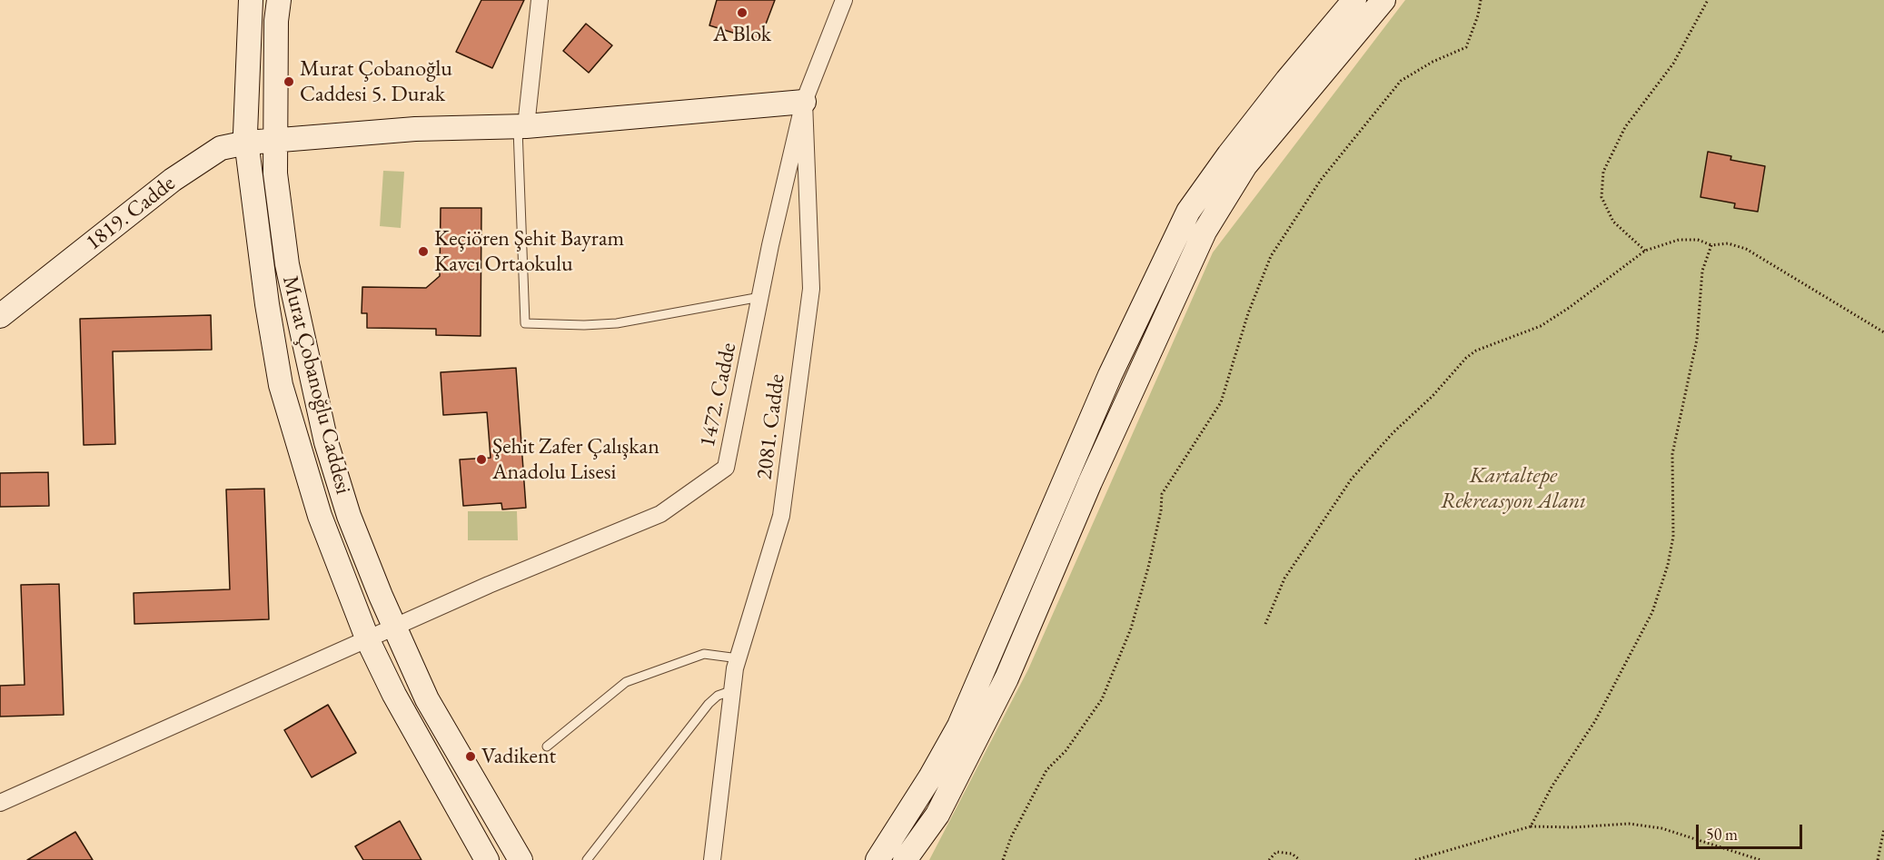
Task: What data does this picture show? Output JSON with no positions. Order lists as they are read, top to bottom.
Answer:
{
  "streets": {
    "main road": ["1819. Cadde", "Murat Çobanoğlu Caddesi"],
    "street": ["1472. Cadde", "2081. Cadde"]
  },
  "crossings": [
    ["1819. Cadde", "Murat Çobanoğlu Caddesi"],
    ["1819. Cadde", "1472. Cadde"],
    ["1819. Cadde", "2081. Cadde"],
    ["Murat Çobanoğlu Caddesi", "1472. Cadde"],
    ["1472. Cadde", "2081. Cadde"]
  ],
  "parks": ["Kartaltepe Rekreasyon Alanı"],
  "places": [
    "A Blok",
    "Murat Çobanoğlu Caddesi 5. Durak",
    "Keçiören Şehit Bayram Kavcı Ortaokulu",
    "Şehit Zafer Çalışkan Anadolu Lisesi",
    "Vadikent"
  ],
  "scale_bar": "50 m"
}
